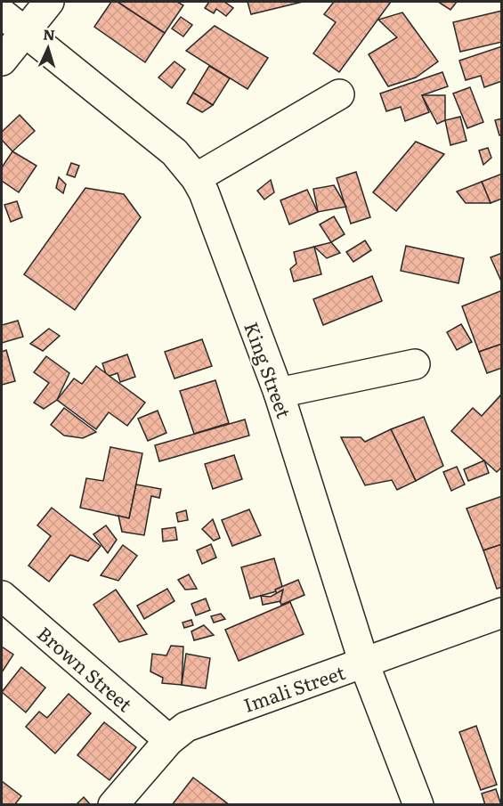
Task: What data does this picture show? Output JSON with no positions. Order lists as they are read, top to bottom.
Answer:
{
  "streets": {
    "street": ["King Street", "Brown Street", "Imali Street"]
  },
  "crossings": [
    ["King Street", "Imali Street"],
    ["Brown Street", "Imali Street"]
  ],
  "north": "top"
}
